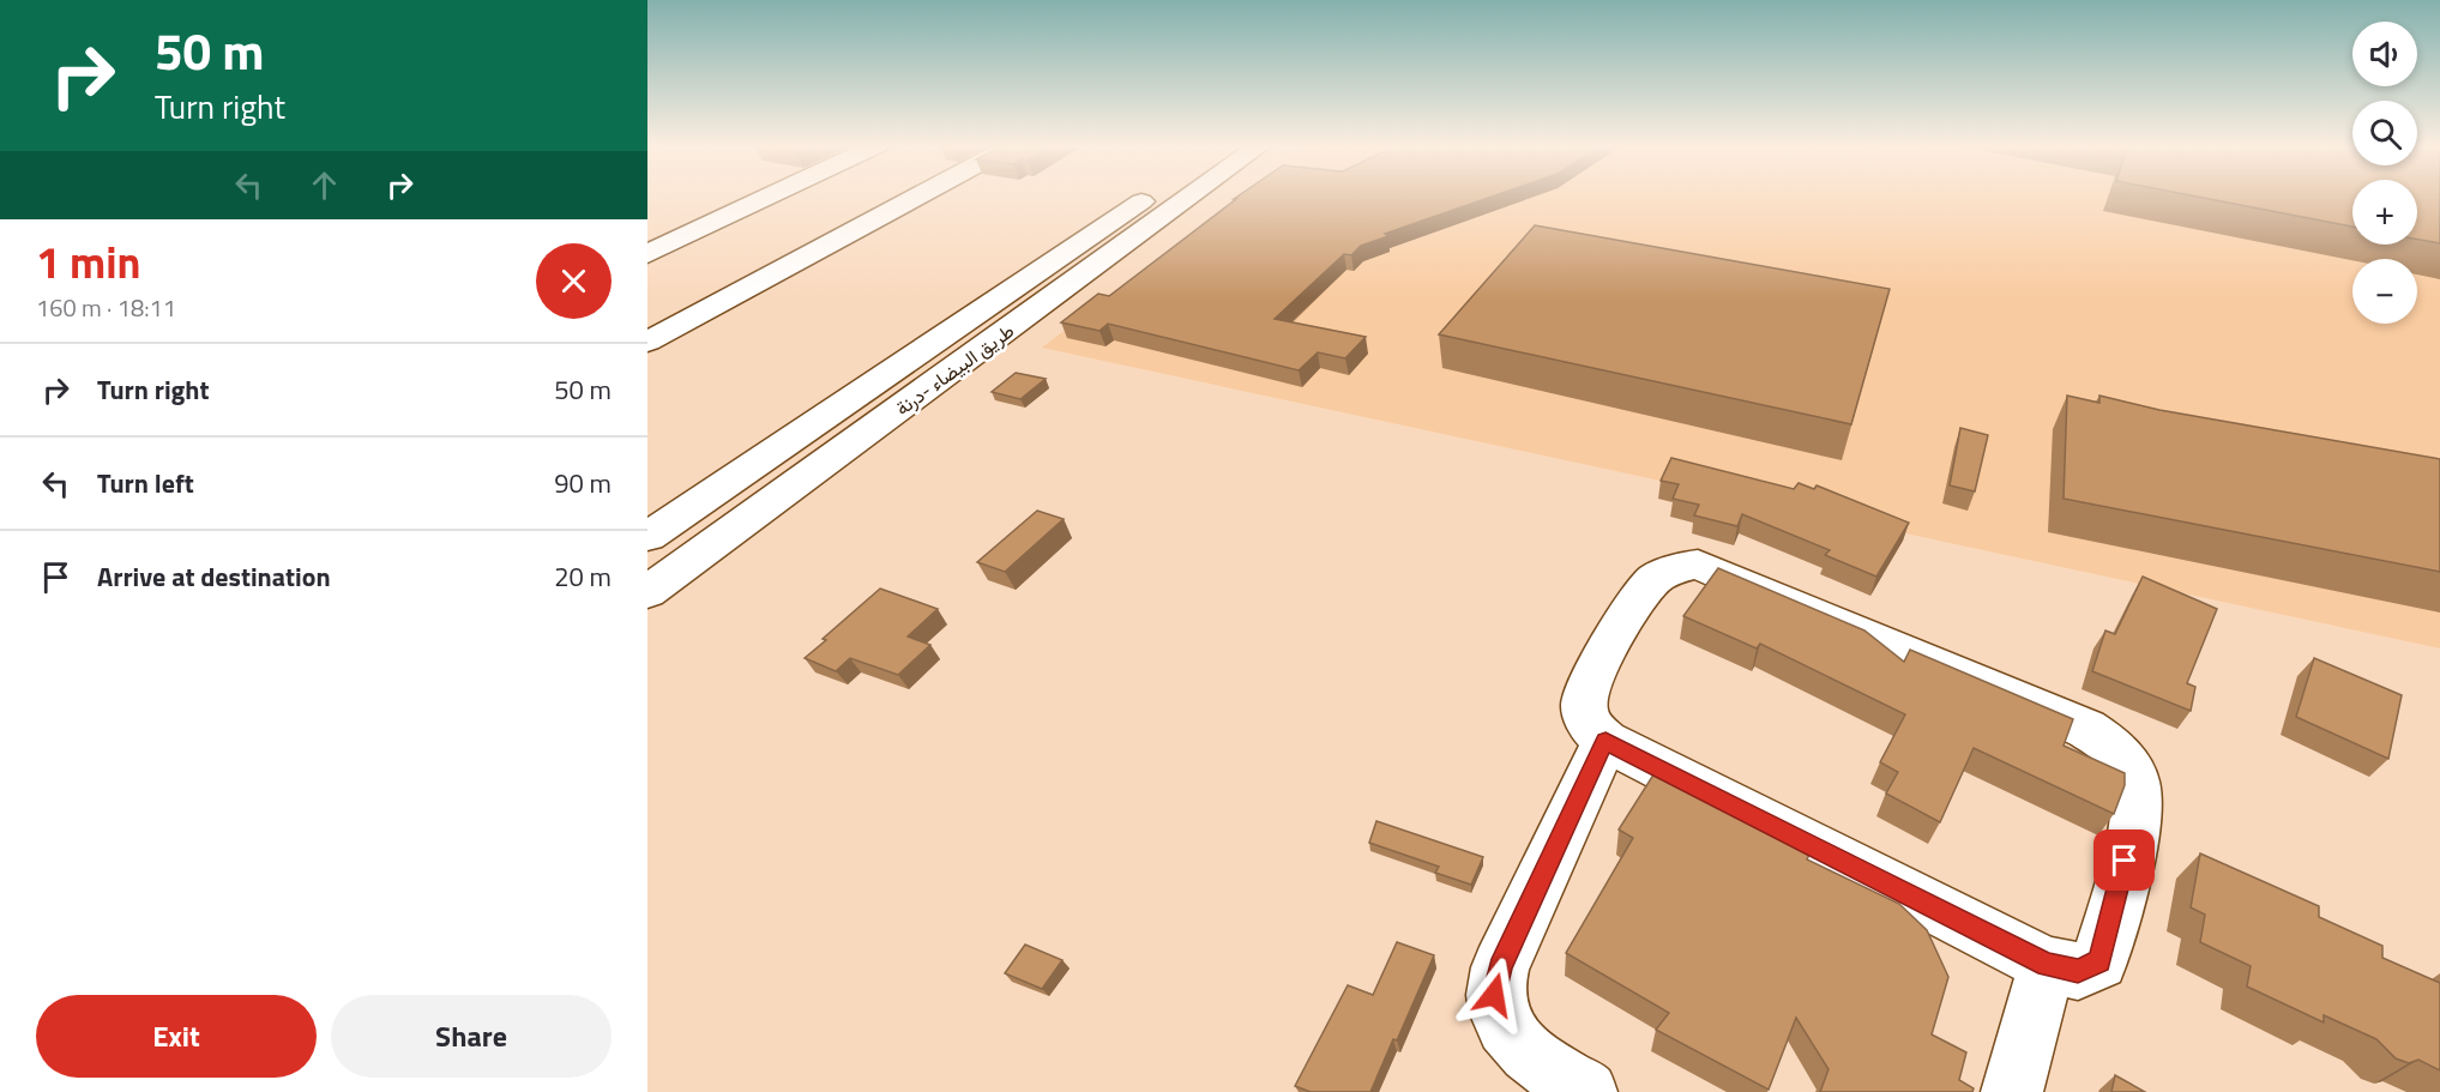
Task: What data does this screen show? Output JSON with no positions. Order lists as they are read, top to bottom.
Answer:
{
  "streets": {
    "main road": ["طريق البيضاء -درنة"]
  },
  "page": {
    "turn": ["50 m", "Turn right"],
    "map_buttons": ["+", "−"],
    "heading": ["1 min", "160 m · 18:11"],
    "list": [
      {
        "name": "Turn right",
        "value": "50 m"
      },
      {
        "name": "Turn left",
        "value": "90 m"
      },
      {
        "name": "Arrive at destination",
        "value": "20 m"
      }
    ],
    "buttons": ["Exit", "Share"]
  }
}
